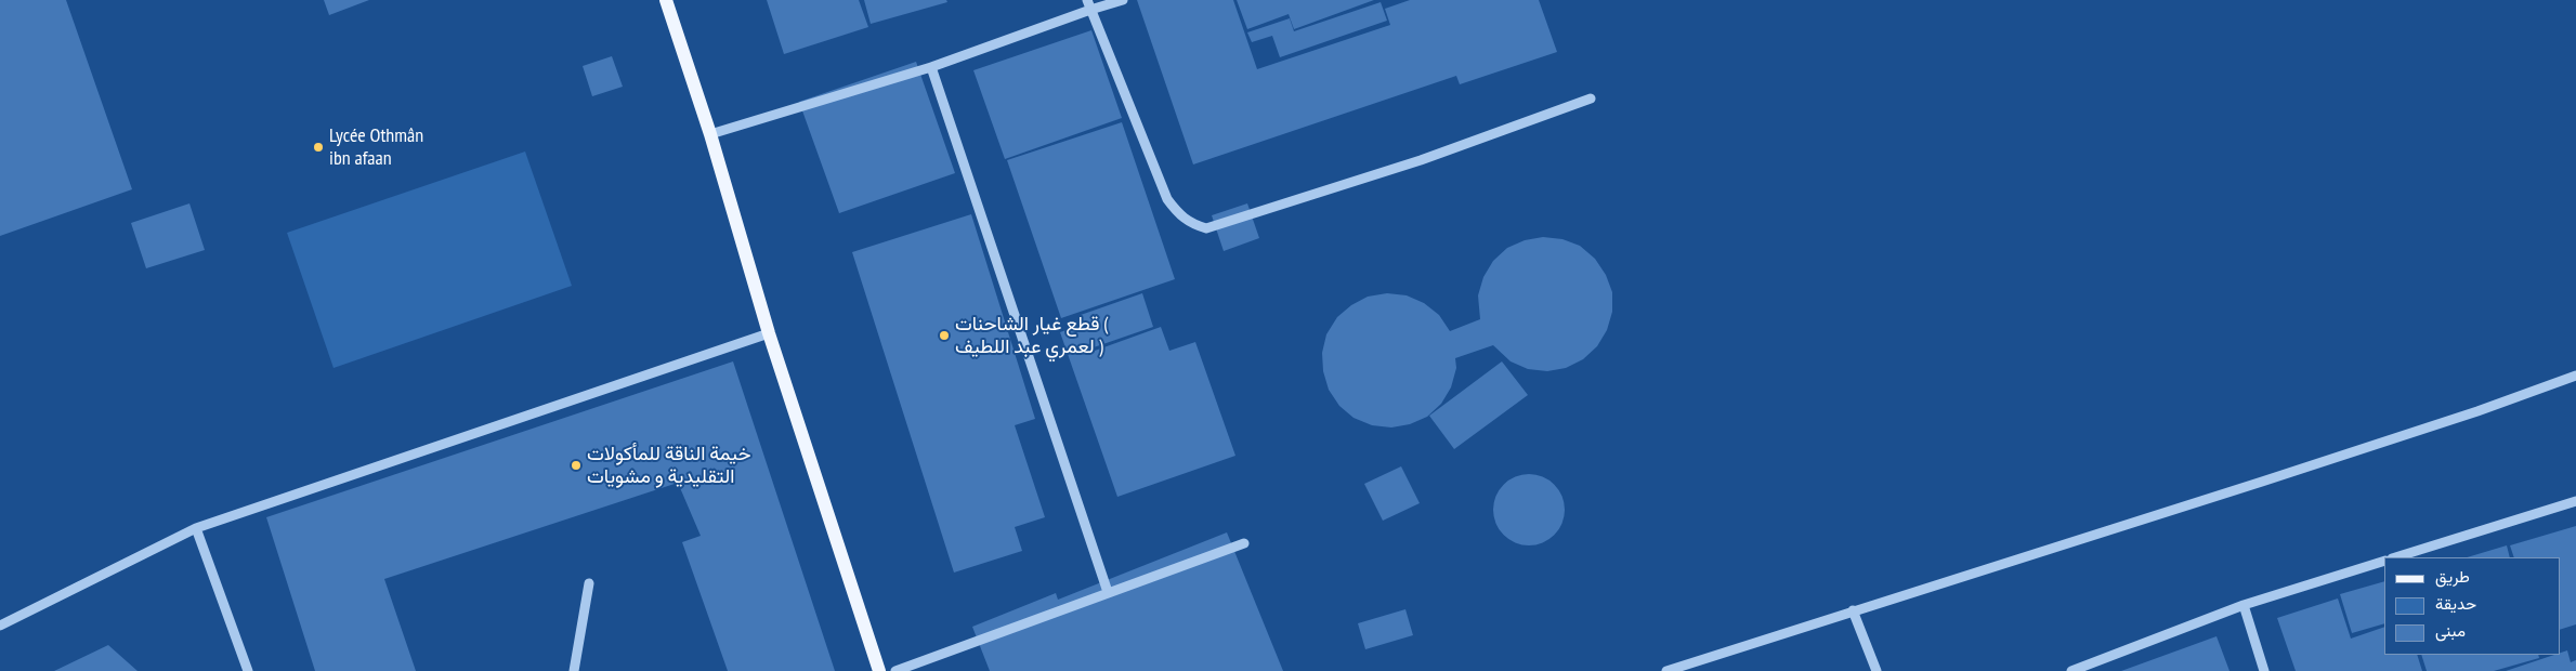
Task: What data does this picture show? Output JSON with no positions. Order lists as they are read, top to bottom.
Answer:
{
  "places": ["Lycée Othmân ibn afaan", "قطع غيار الشاحنات ( لعمري عبد اللطيف )", "خيمة الناقة للمأكولات التقليدية و مشويات"],
  "legend": ["طريق", "حديقة", "مبنى"]
}
